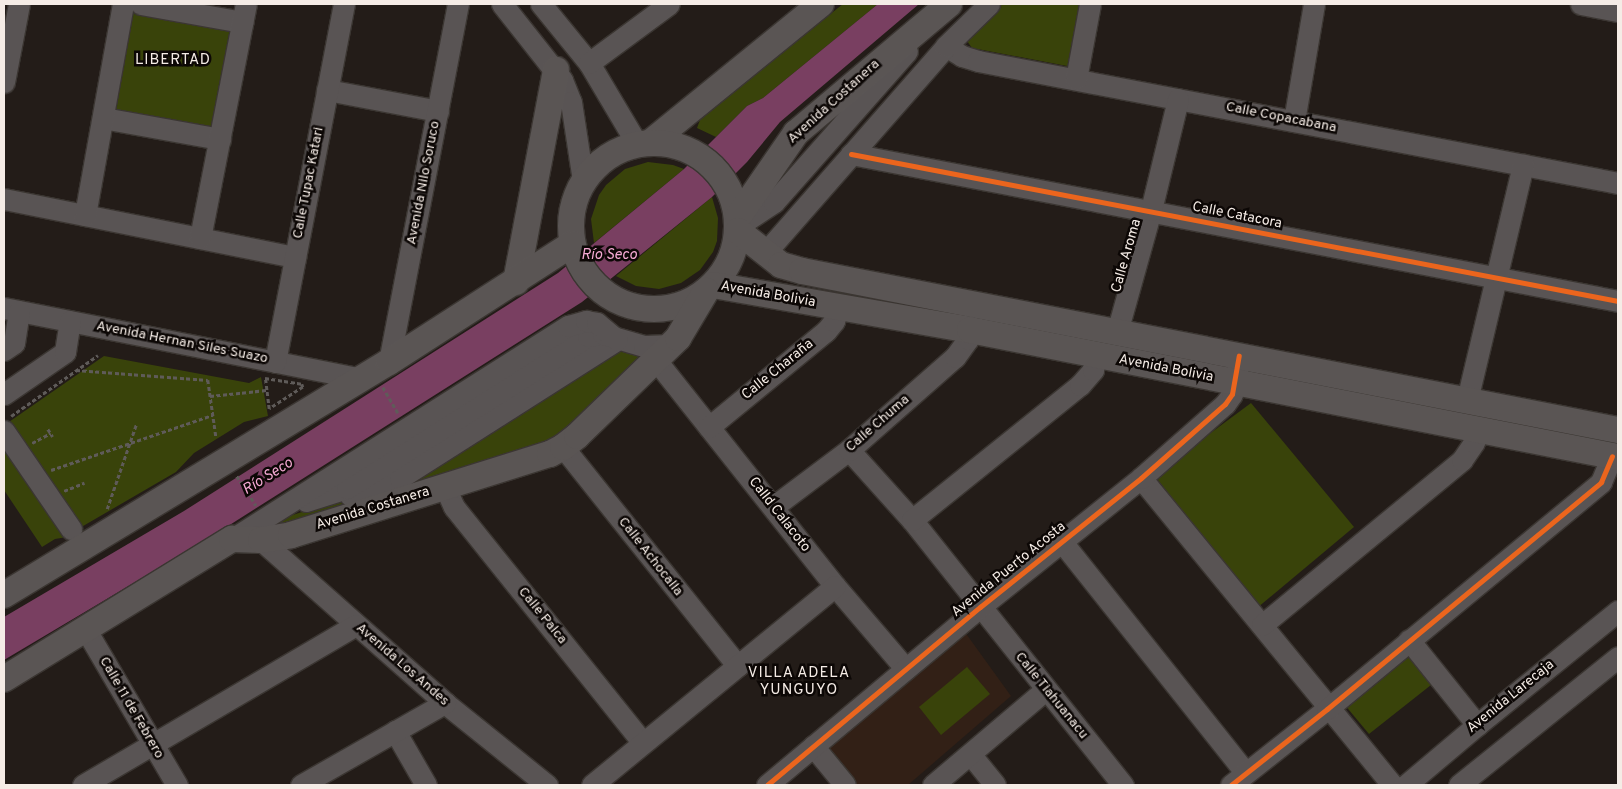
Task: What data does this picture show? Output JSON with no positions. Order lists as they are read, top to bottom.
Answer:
{
  "streets": {
    "main road": ["Avenida Costanera", "Avenida Bolivia"],
    "street": [
      "Calle Copacabana",
      "Calle Tupac Katari",
      "Avenida Nilo Soruco",
      "Calle Catacora",
      "Calle Aroma",
      "Avenida Hernan Siles Suazo",
      "Calle Charaña",
      "Calle Chuma",
      "Calld Calacoto",
      "Calle Achocalla",
      "Avenida Puerto Acosta",
      "Calle Palca",
      "Avenida Los Andes",
      "Calle Tiahuanacu",
      "Avenida Larecaja",
      "Calle 11 de Febrero"
    ]
  },
  "crossings": [
    ["Avenida Costanera", "Avenida Bolivia"],
    ["Avenida Costanera", "Calld Calacoto"],
    ["Avenida Costanera", "Calle Achocalla"],
    ["Avenida Costanera", "Calle Palca"],
    ["Avenida Costanera", "Avenida Los Andes"],
    ["Avenida Costanera", "Calle 11 de Febrero"],
    ["Calle Copacabana", "Calle Aroma"],
    ["Calle Tupac Katari", "Avenida Hernan Siles Suazo"],
    ["Avenida Nilo Soruco", "Avenida Hernan Siles Suazo"],
    ["Calle Catacora", "Calle Aroma"],
    ["Calle Aroma", "Avenida Bolivia"],
    ["Avenida Bolivia", "Calle Charaña"],
    ["Avenida Bolivia", "Calle Chuma"],
    ["Avenida Bolivia", "Avenida Puerto Acosta"],
    ["Calle Charaña", "Calld Calacoto"],
    ["Calle Chuma", "Calld Calacoto"],
    ["Calle Chuma", "Calle Tiahuanacu"],
    ["Calld Calacoto", "Avenida Puerto Acosta"],
    ["Avenida Puerto Acosta", "Calle Tiahuanacu"]
  ],
  "districts": ["LIBERTAD", "VILLA ADELA YUNGUYO"],
  "water": ["Río Seco"]
}
